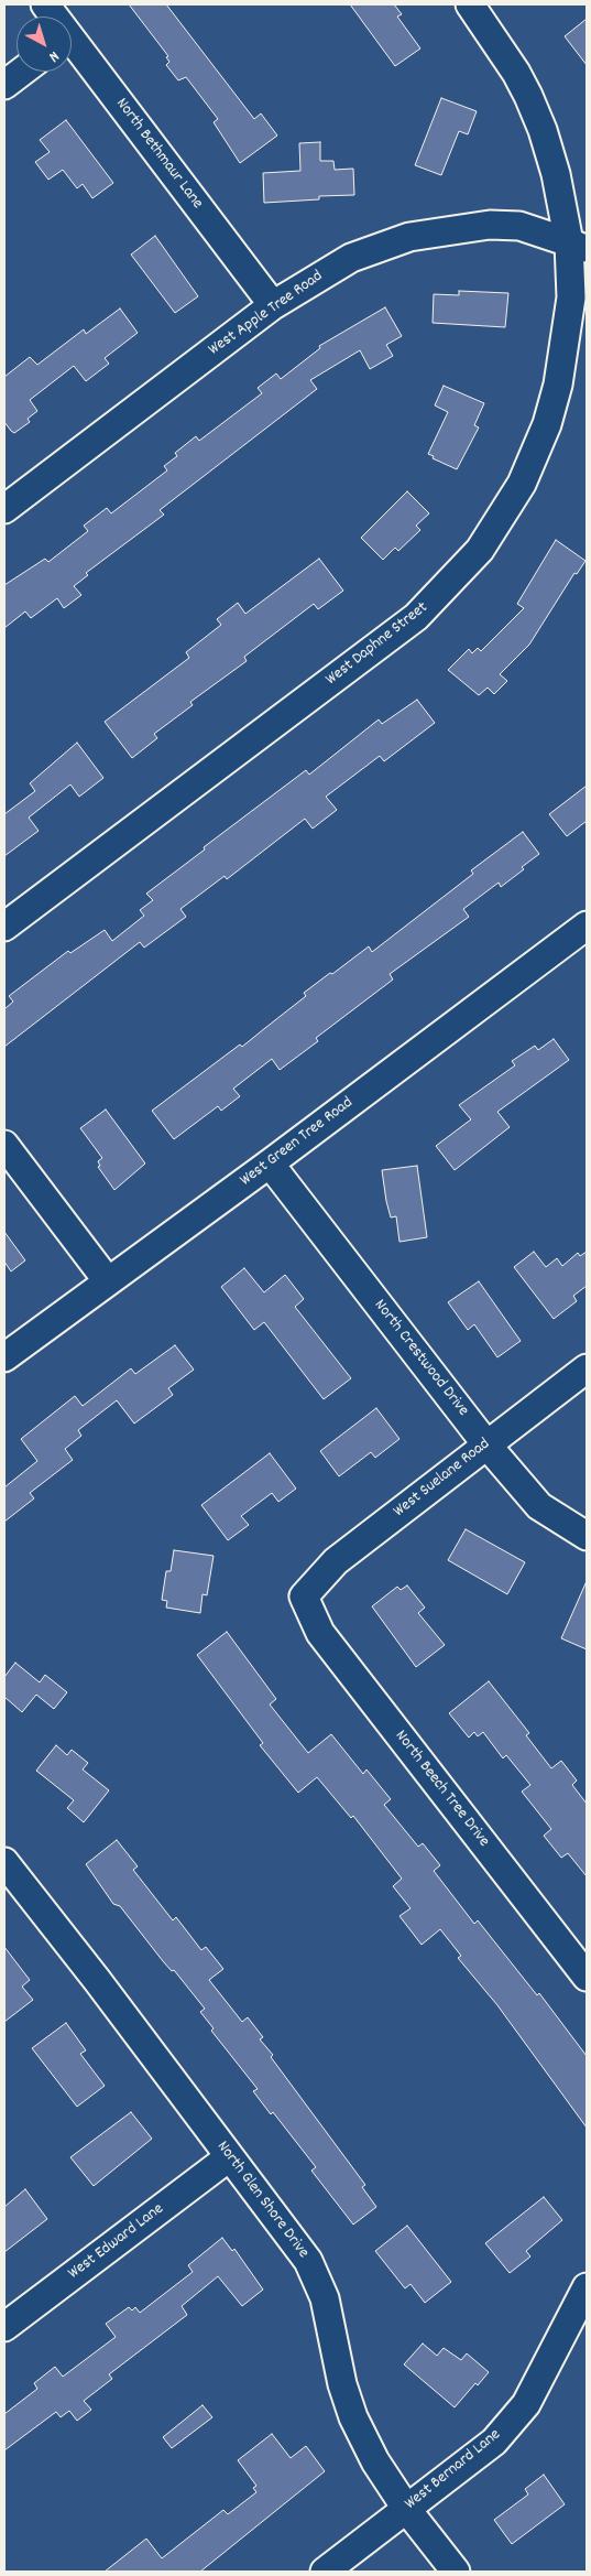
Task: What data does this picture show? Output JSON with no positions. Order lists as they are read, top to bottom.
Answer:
{
  "streets": {
    "street": [
      "North Bethmaur Lane",
      "West Apple Tree Road",
      "West Daphne Street",
      "West Green Tree Road",
      "North Crestwood Drive",
      "West Suelane Road",
      "North Beech Tree Drive",
      "North Glen Shore Drive",
      "West Edward Lane",
      "West Bernard Lane"
    ]
  },
  "crossings": [
    ["North Bethmaur Lane", "West Apple Tree Road"],
    ["West Apple Tree Road", "West Daphne Street"],
    ["West Green Tree Road", "North Crestwood Drive"],
    ["North Crestwood Drive", "West Suelane Road"],
    ["West Suelane Road", "North Beech Tree Drive"],
    ["North Glen Shore Drive", "West Edward Lane"],
    ["North Glen Shore Drive", "West Bernard Lane"]
  ],
  "north": "bottom right"
}
